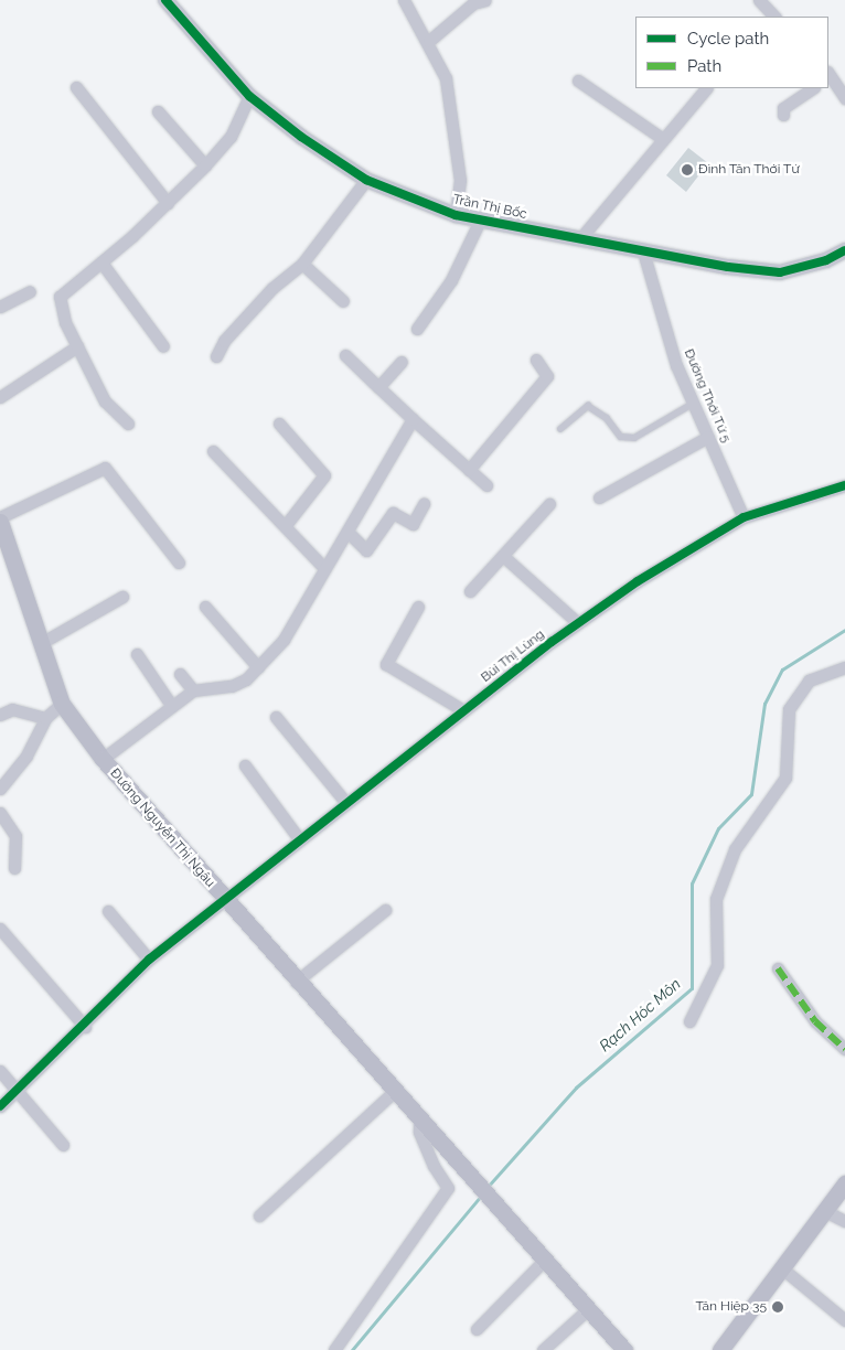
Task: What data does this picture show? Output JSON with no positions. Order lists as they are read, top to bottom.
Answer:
{
  "streets": {
    "main road": ["Đường Nguyễn Thị Ngâu"],
    "street": ["Trần Thị Bốc", "Đường Thới Tứ 5", "Bùi Thị Lùng"]
  },
  "crossings": [
    ["Trần Thị Bốc", "Đường Thới Tứ 5"],
    ["Đường Thới Tứ 5", "Bùi Thị Lùng"],
    ["Bùi Thị Lùng", "Đường Nguyễn Thị Ngâu"]
  ],
  "water": ["Rạch Hóc Môn"],
  "places": ["Đình Tân Thới Tứ", "Tân Hiệp 35"],
  "legend": ["Cycle path", "Path"]
}
